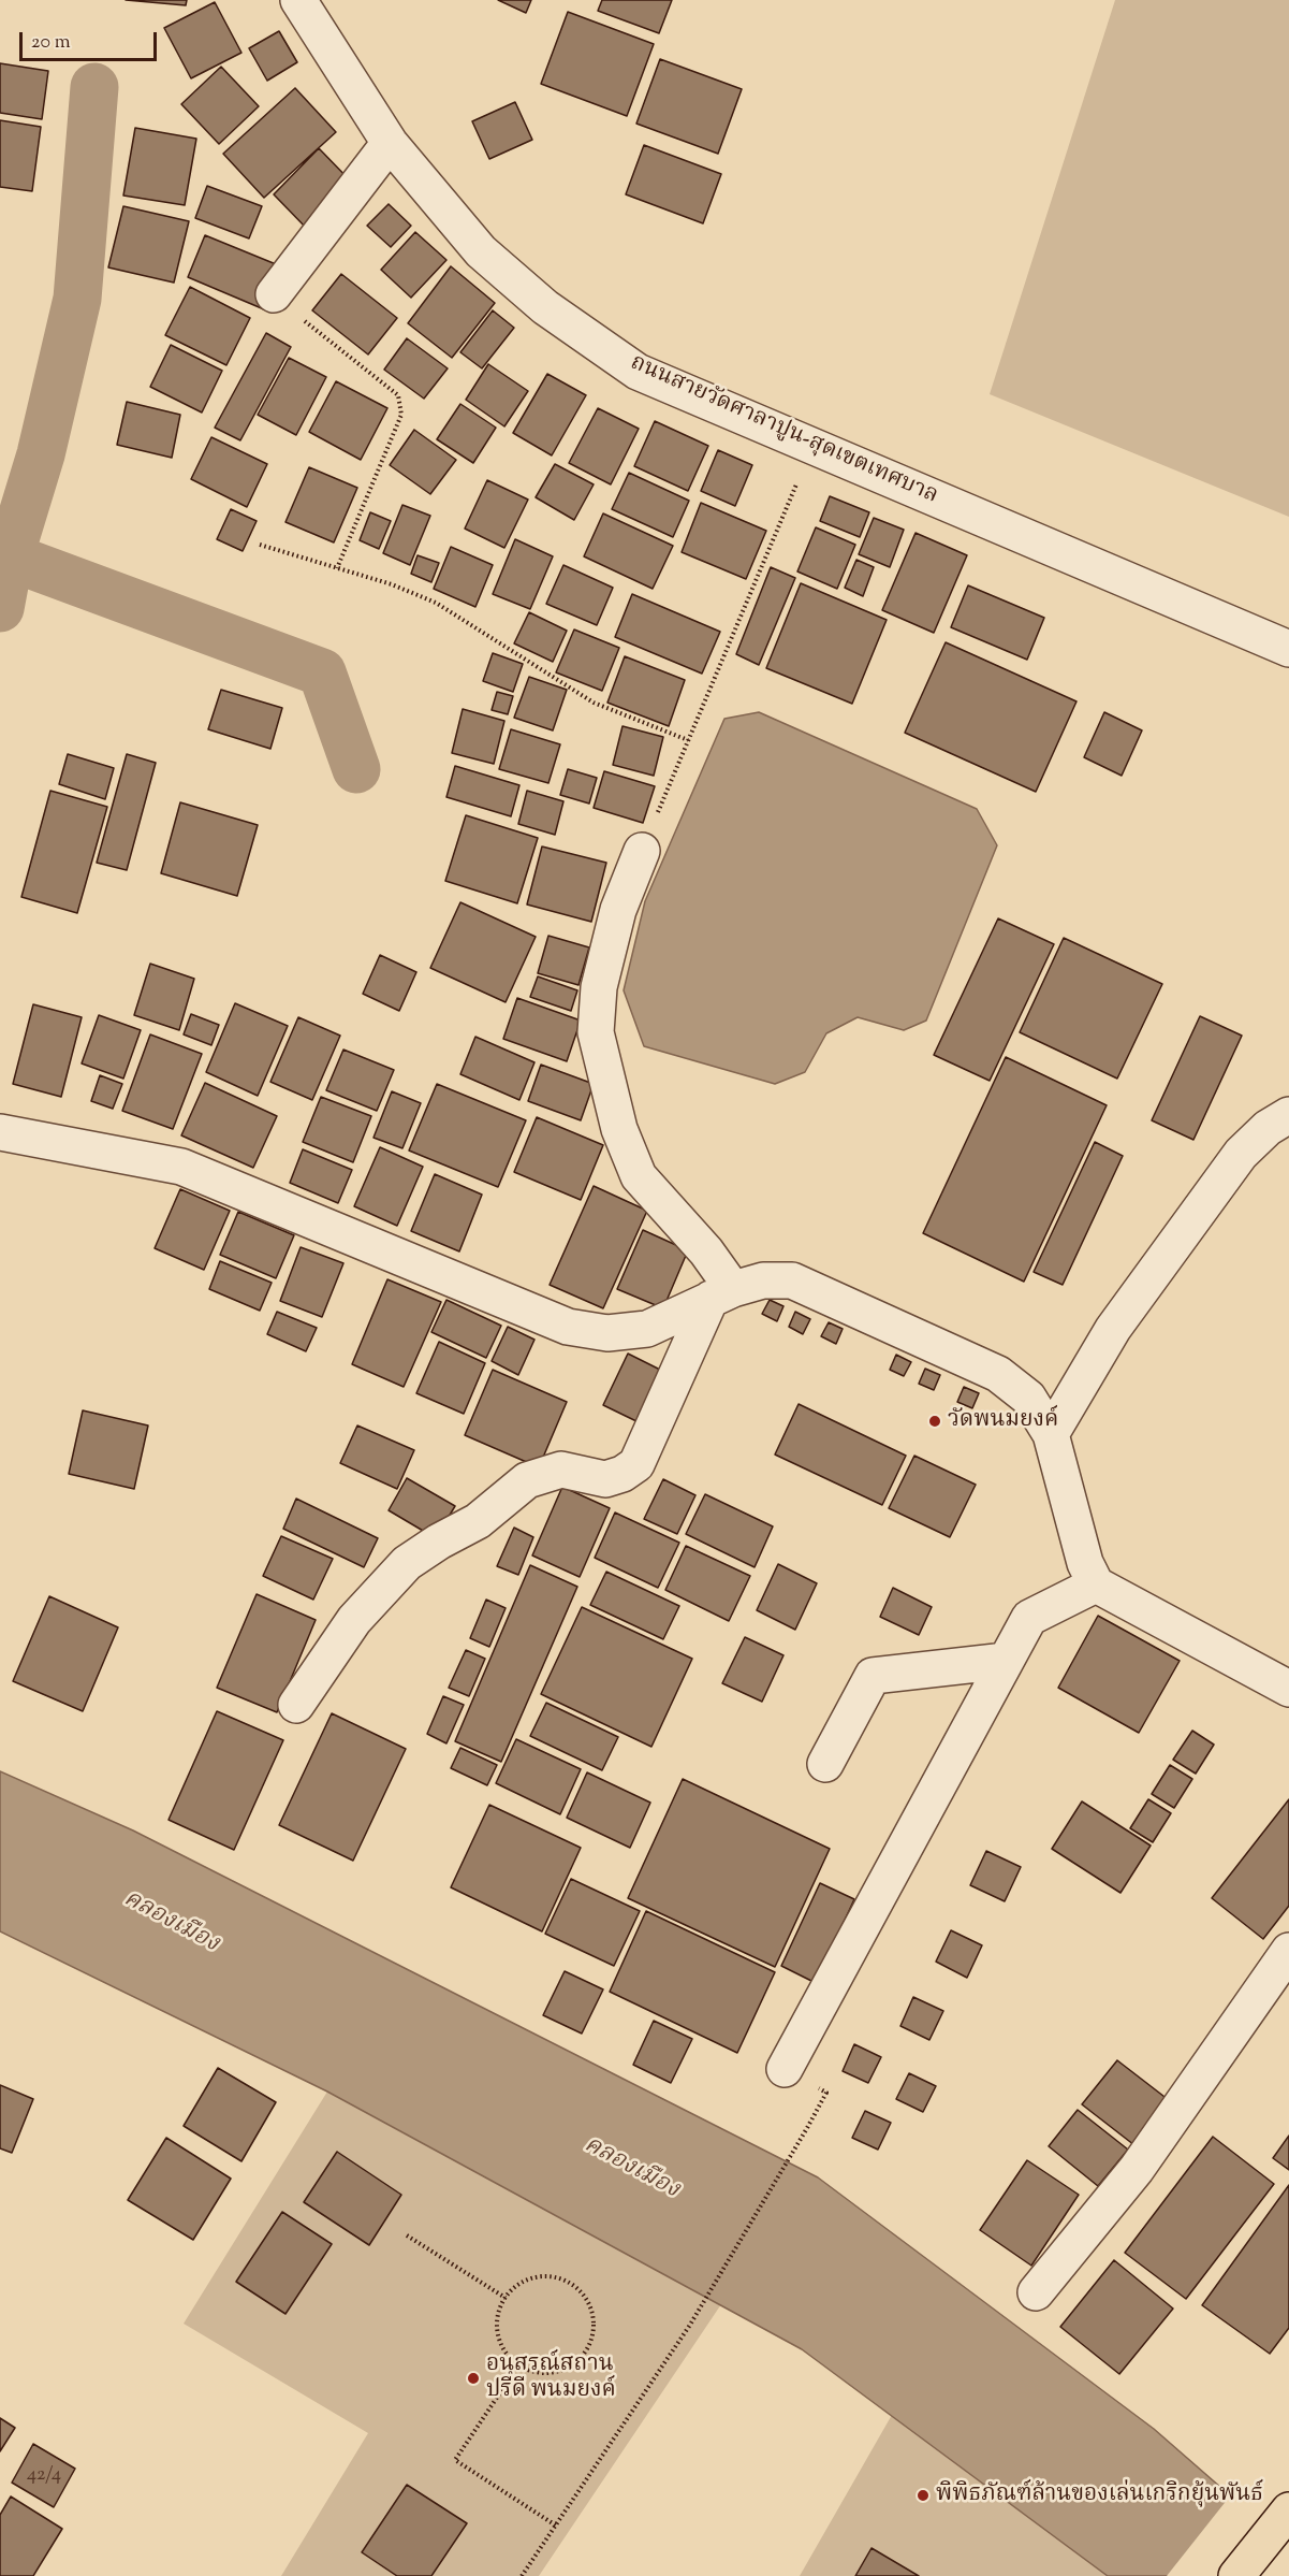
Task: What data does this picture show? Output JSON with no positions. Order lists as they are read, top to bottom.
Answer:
{
  "streets": {
    "street": ["ถนนสายวัดศาลาปูน-สุดเขตเทศบาล"]
  },
  "water": ["คลองเมือง"],
  "places": ["วัดพนมยงค์", "อนุสรณ์สถาน ปรีดี พนมยงค์", "พิพิธภัณฑ์ล้านของเล่นเกริกยุ้นพันธ์"],
  "house_numbers": ["42/4"],
  "scale_bar": "20 m"
}
